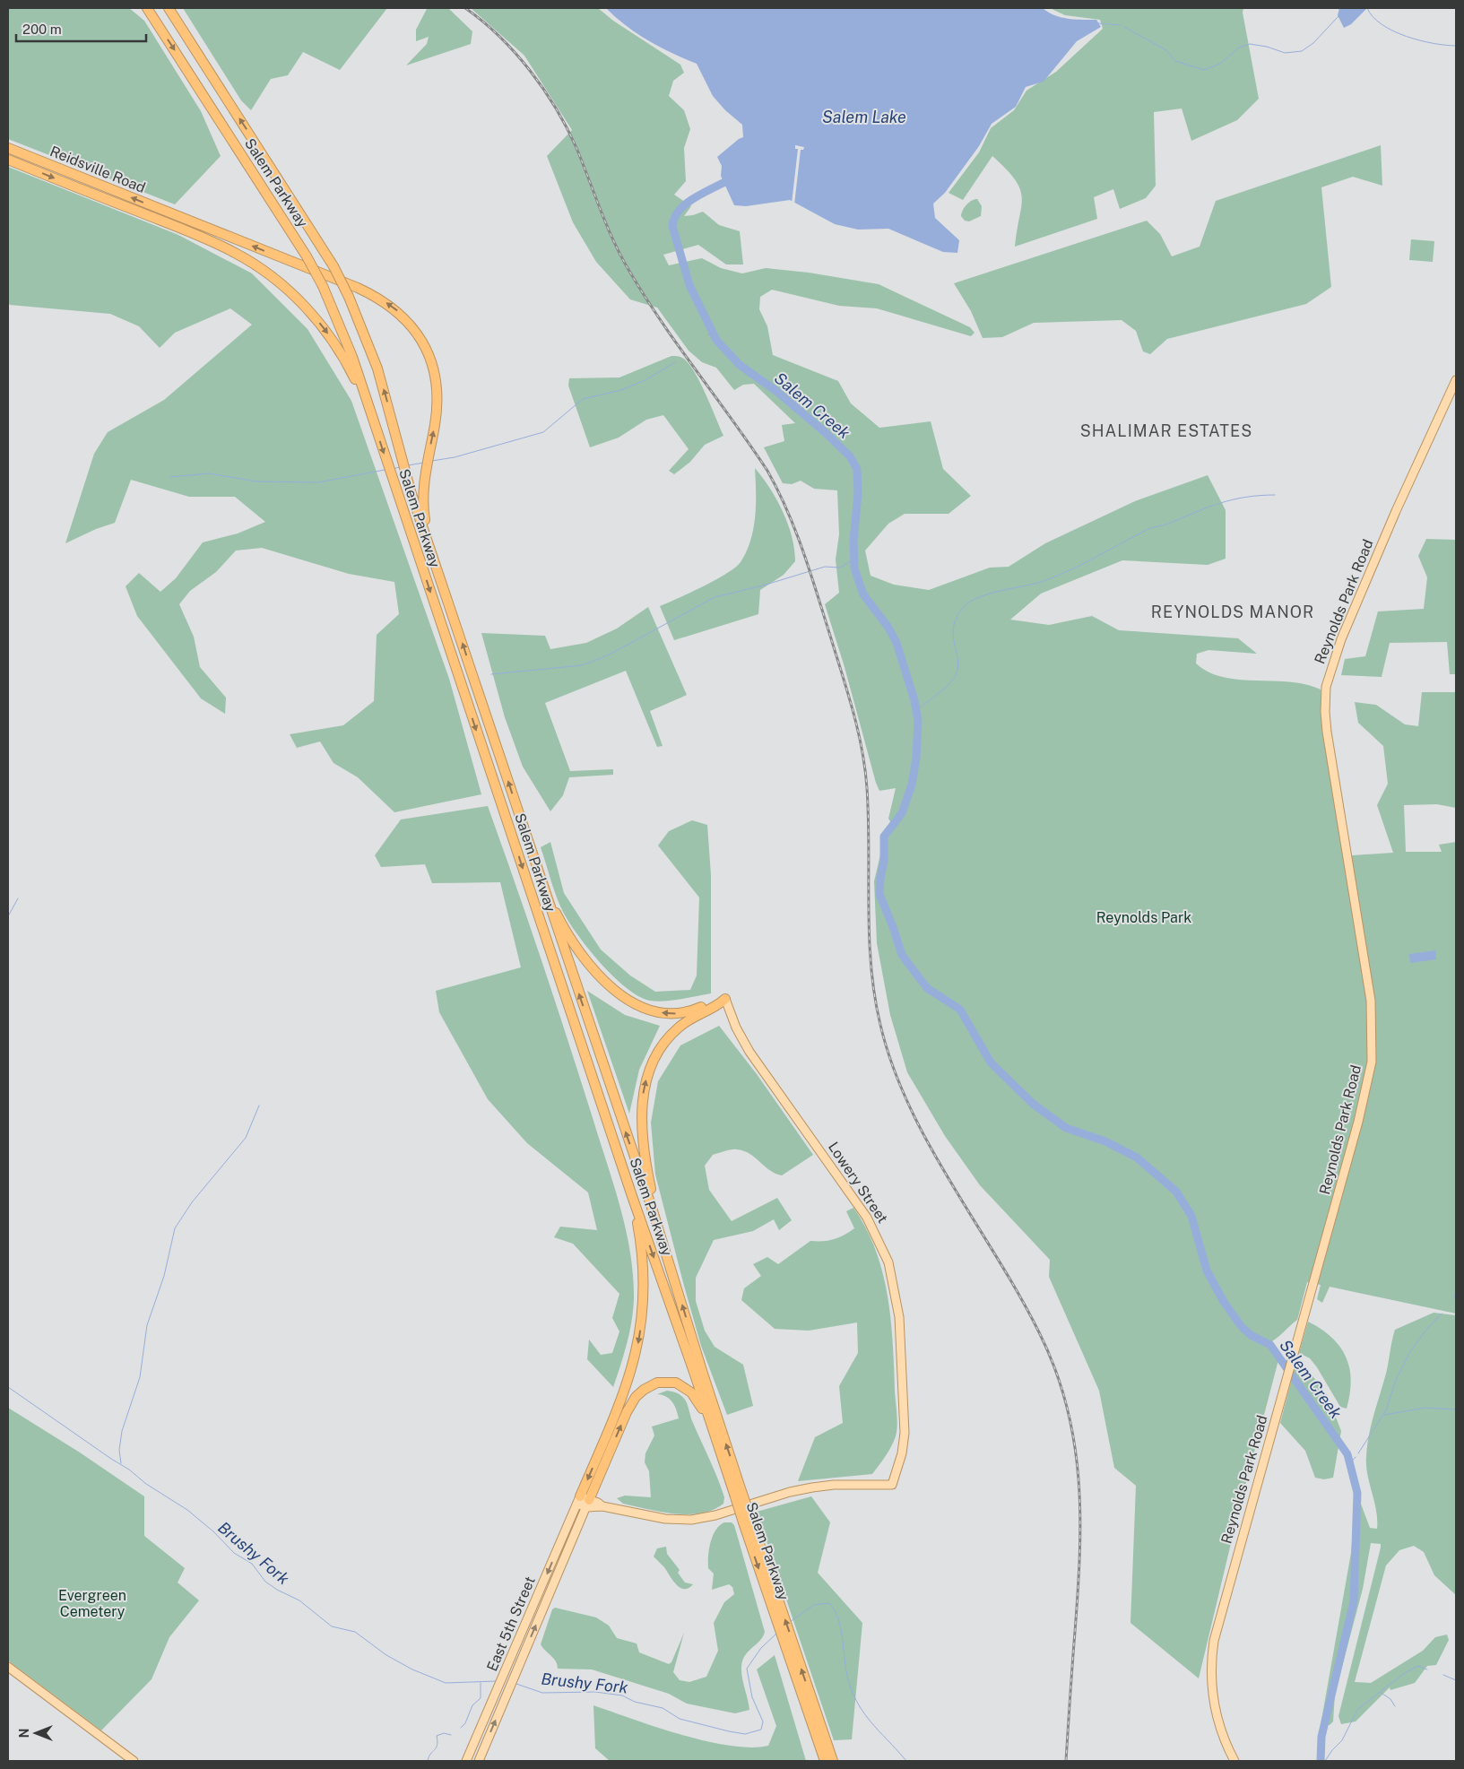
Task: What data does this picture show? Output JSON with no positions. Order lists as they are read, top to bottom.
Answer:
{
  "streets": {
    "highway": ["Reidsville Road", "Salem Parkway"],
    "main road": ["Reynolds Park Road", "Lowery Street", "East 5th Street"]
  },
  "crossings": [
    ["Reidsville Road", "Salem Parkway"],
    ["Lowery Street", "East 5th Street"]
  ],
  "districts": ["SHALIMAR ESTATES", "REYNOLDS MANOR"],
  "water": ["Salem Lake", "Salem Creek", "Brushy Fork"],
  "parks": ["Reynolds Park", "Evergreen Cemetery"],
  "scale_bar": "200 m",
  "north": "left"
}
